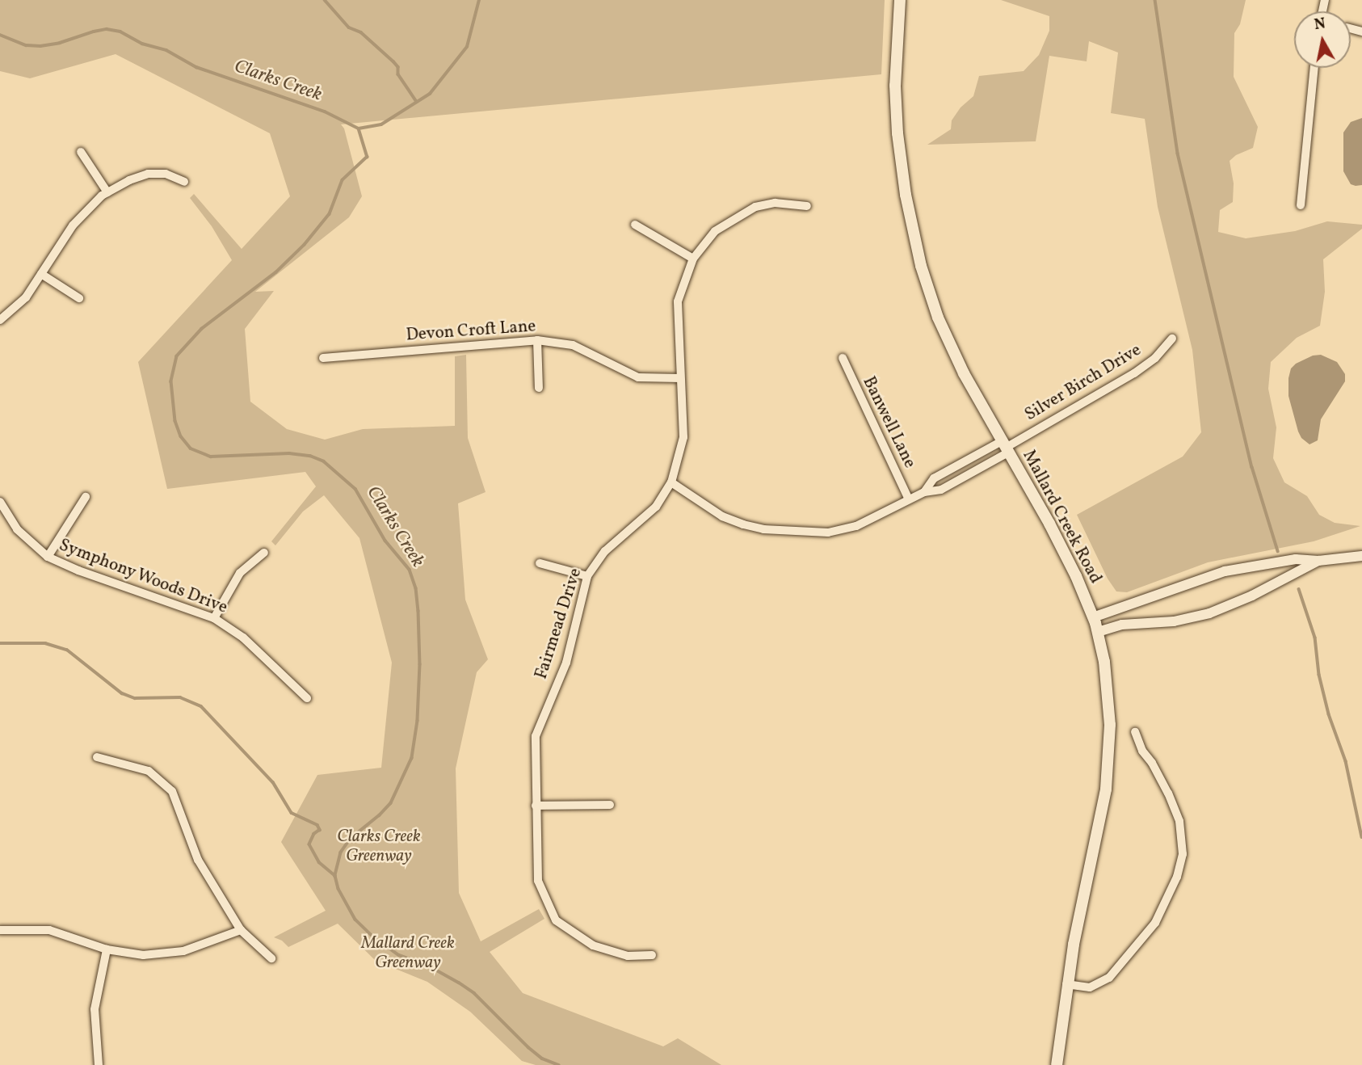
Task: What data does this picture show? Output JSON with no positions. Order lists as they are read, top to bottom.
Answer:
{
  "streets": {
    "main road": ["Mallard Creek Road"],
    "street": [
      "Devon Croft Lane",
      "Silver Birch Drive",
      "Banwell Lane",
      "Symphony Woods Drive",
      "Fairmead Drive"
    ]
  },
  "crossings": [
    ["Devon Croft Lane", "Fairmead Drive"],
    ["Silver Birch Drive", "Banwell Lane"],
    ["Silver Birch Drive", "Mallard Creek Road"],
    ["Silver Birch Drive", "Fairmead Drive"]
  ],
  "water": ["Clarks Creek"],
  "parks": ["Clarks Creek Greenway", "Mallard Creek Greenway"],
  "north": "top"
}
